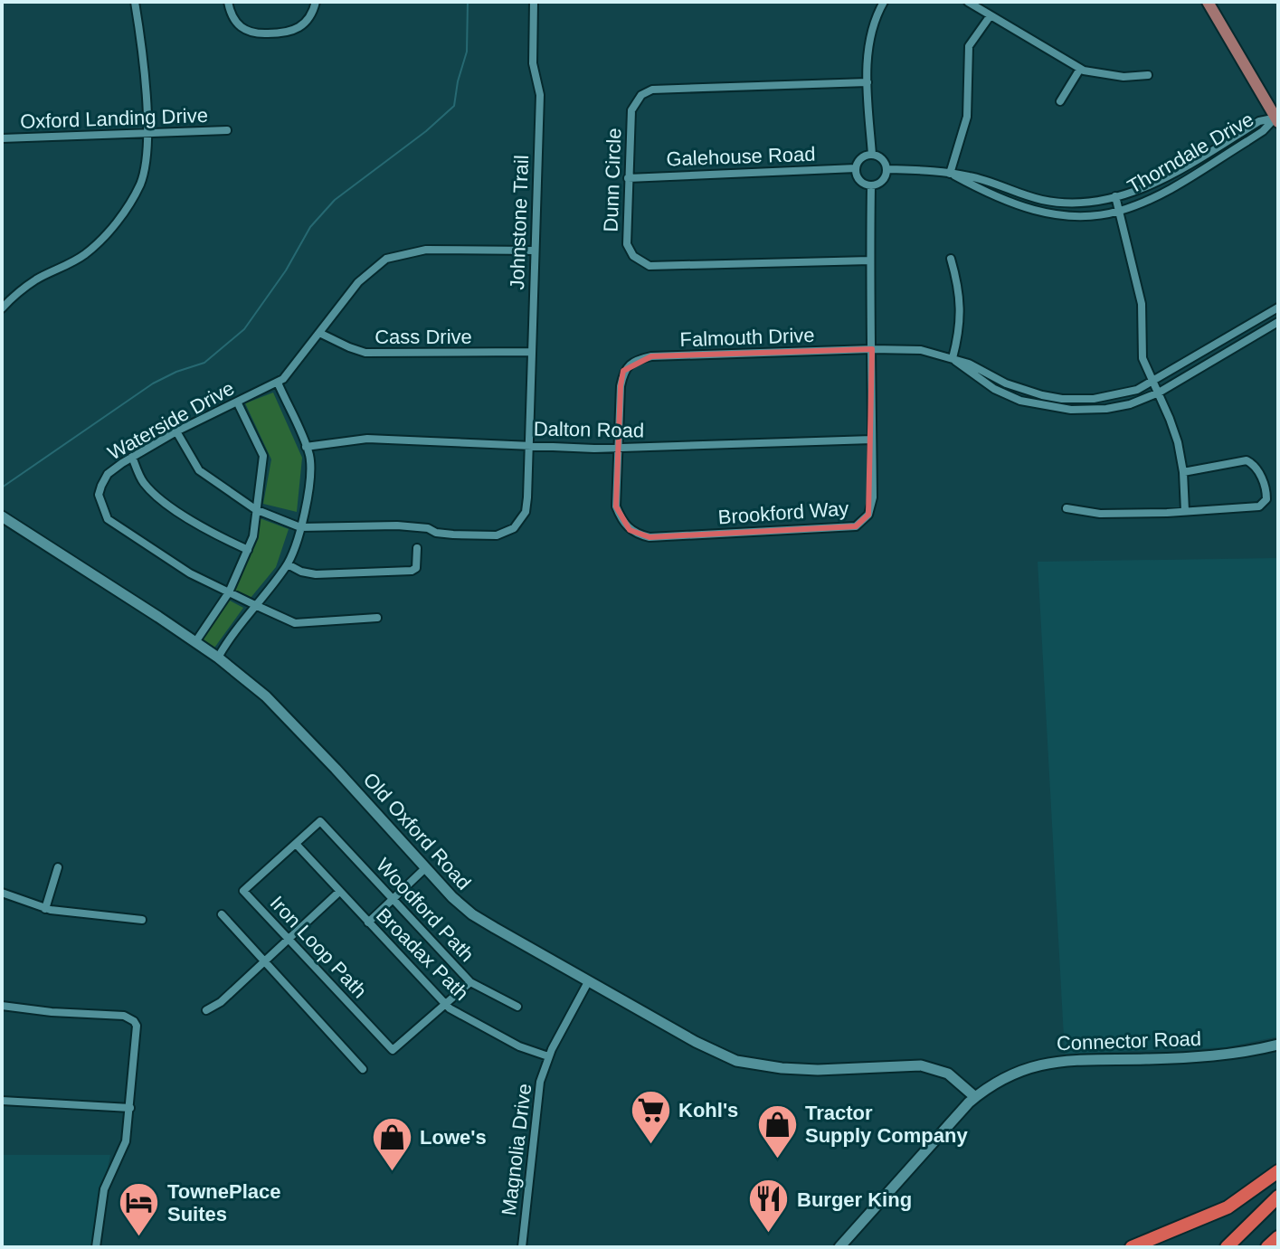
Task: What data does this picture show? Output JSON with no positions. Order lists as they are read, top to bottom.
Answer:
{
  "streets": {
    "street": [
      "Oxford Landing Drive",
      "Thorndale Drive",
      "Galehouse Road",
      "Dunn Circle",
      "Johnstone Trail",
      "Cass Drive",
      "Falmouth Drive",
      "Waterside Drive",
      "Dalton Road",
      "Brookford Way",
      "Old Oxford Road",
      "Woodford Path",
      "Iron Loop Path",
      "Broadax Path",
      "Connector Road",
      "Magnolia Drive"
    ]
  },
  "crossings": [
    ["Thorndale Drive", "Galehouse Road"],
    ["Thorndale Drive", "Brookford Way"],
    ["Galehouse Road", "Dunn Circle"],
    ["Galehouse Road", "Brookford Way"],
    ["Dunn Circle", "Brookford Way"],
    ["Johnstone Trail", "Cass Drive"],
    ["Johnstone Trail", "Waterside Drive"],
    ["Johnstone Trail", "Dalton Road"],
    ["Cass Drive", "Waterside Drive"],
    ["Falmouth Drive", "Dalton Road"],
    ["Falmouth Drive", "Brookford Way"],
    ["Dalton Road", "Brookford Way"],
    ["Old Oxford Road", "Connector Road"],
    ["Old Oxford Road", "Magnolia Drive"],
    ["Woodford Path", "Iron Loop Path"],
    ["Iron Loop Path", "Broadax Path"],
    ["Broadax Path", "Magnolia Drive"]
  ],
  "places": {
    "supermarket": ["Kohl's"],
    "shop": ["Tractor Supply Company", "Lowe's"],
    "restaurant": ["Burger King"],
    "hotel": ["TownePlace Suites"]
  }
}
